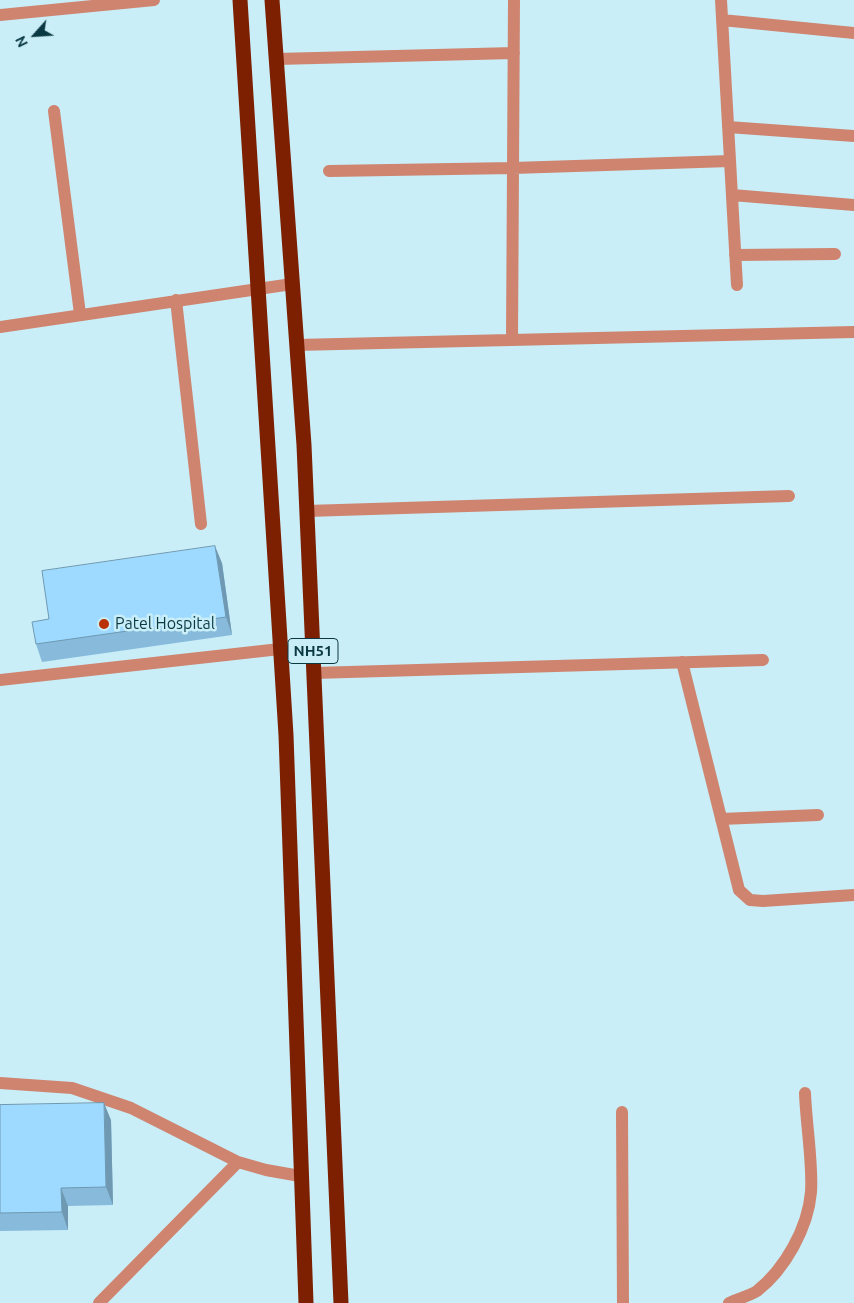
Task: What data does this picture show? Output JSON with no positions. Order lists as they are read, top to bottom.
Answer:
{
  "streets": {
    "highway": ["NH51"]
  },
  "places": ["Patel Hospital"],
  "north": "bottom left"
}
